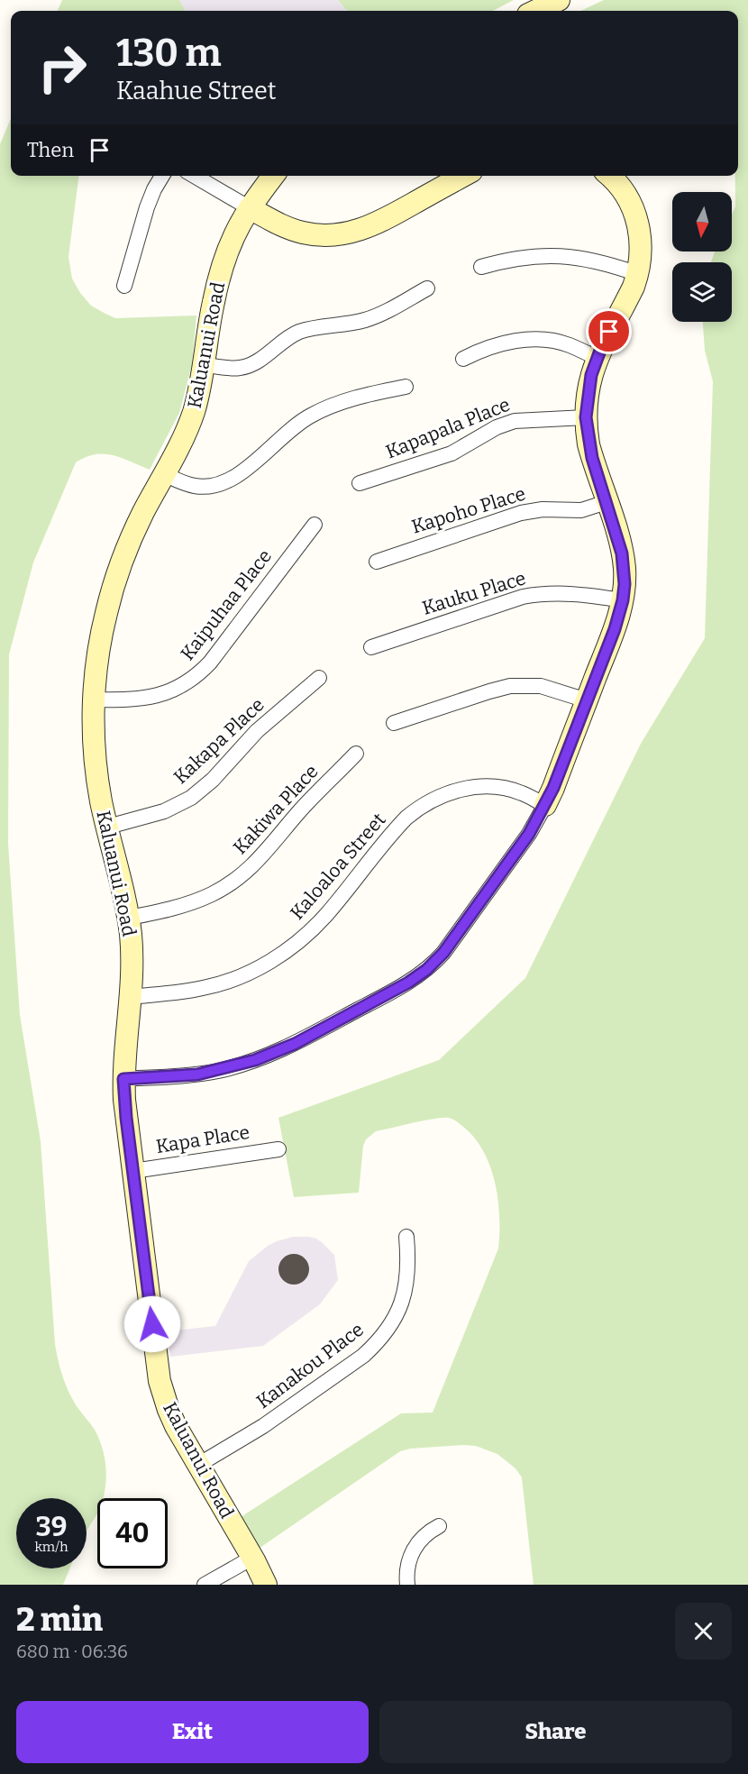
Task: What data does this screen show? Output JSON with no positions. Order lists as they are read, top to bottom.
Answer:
{
  "streets": {
    "street": [
      "Kaluanui Road",
      "Kapapala Place",
      "Kapoho Place",
      "Kauku Place",
      "Kaipuhaa Place",
      "Kakapa Place",
      "Kakiwa Place",
      "Kaloaloa Street",
      "Kapa Place",
      "Kanakou Place"
    ]
  },
  "crossings": [
    ["Kaluanui Road", "Kaipuhaa Place"],
    ["Kaluanui Road", "Kakapa Place"],
    ["Kaluanui Road", "Kakiwa Place"],
    ["Kaluanui Road", "Kaloaloa Street"],
    ["Kaluanui Road", "Kapa Place"],
    ["Kaluanui Road", "Kanakou Place"]
  ],
  "north": "bottom",
  "page": {
    "turn": ["130 m", "Kaahue Street"],
    "then": "Then",
    "speed": "39 km/h",
    "limit": "40",
    "heading": ["2 min", "680 m · 06:36"],
    "buttons": ["Exit", "Share"]
  }
}
